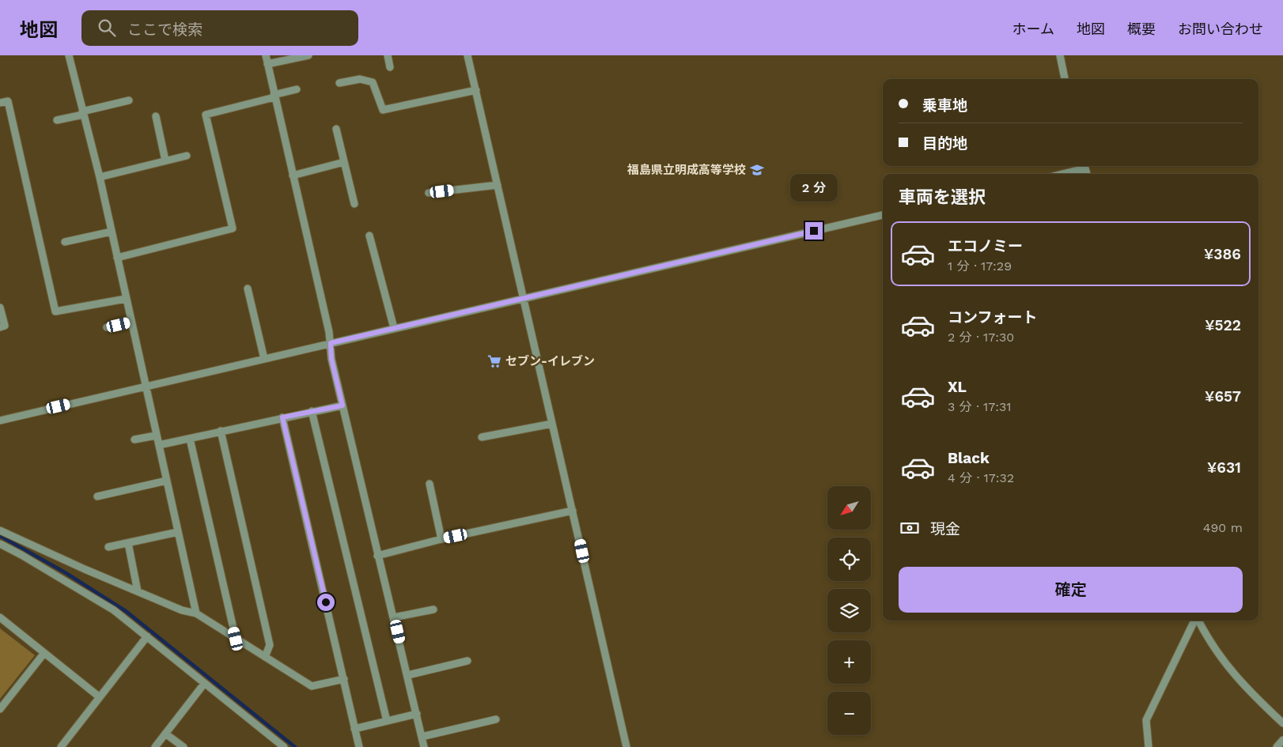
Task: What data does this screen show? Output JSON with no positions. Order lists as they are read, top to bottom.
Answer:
{
  "places": {
    "school or university": ["福島県立明成高等学校"],
    "supermarket": ["セブン-イレブン"]
  },
  "north": "bottom left",
  "page": {
    "header": "地図",
    "search": "ここで検索",
    "nav": [
      "ホーム",
      "地図",
      "概要",
      "お問い合わせ"
    ],
    "banner": ["乗車地", "目的地"],
    "bubble": "2 分",
    "heading": "車両を選択",
    "list": [
      {
        "name": "エコノミー",
        "note": "1 分 · 17:29",
        "value": "¥386"
      },
      {
        "name": "コンフォート",
        "note": "2 分 · 17:30",
        "value": "¥522"
      },
      {
        "name": "XL",
        "note": "3 分 · 17:31",
        "value": "¥657"
      },
      {
        "name": "Black",
        "note": "4 分 · 17:32",
        "value": "¥631"
      }
    ],
    "map_buttons": ["+", "−"],
    "pay": ["現金", "490 m"],
    "buttons": "確定"
  }
}
